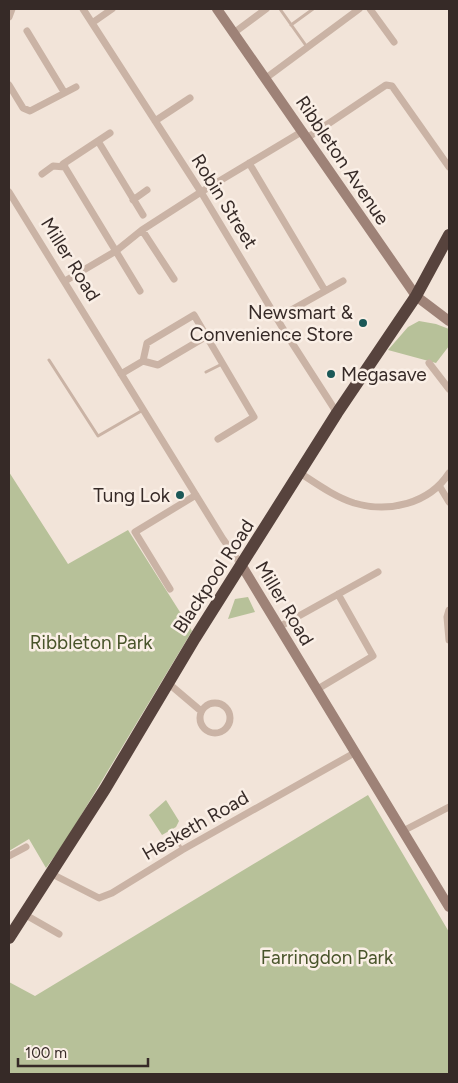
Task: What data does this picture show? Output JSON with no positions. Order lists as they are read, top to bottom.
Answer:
{
  "streets": {
    "highway": ["Blackpool Road"],
    "street": [
      "Ribbleton Avenue",
      "Robin Street",
      "Miller Road",
      "Hesketh Road"
    ]
  },
  "crossings": [
    ["Ribbleton Avenue", "Blackpool Road"],
    ["Robin Street", "Blackpool Road"],
    ["Miller Road", "Blackpool Road"],
    ["Miller Road", "Hesketh Road"],
    ["Blackpool Road", "Hesketh Road"]
  ],
  "parks": ["Ribbleton Park", "Farringdon Park"],
  "places": ["Newsmart & Convenience Store", "Megasave", "Tung Lok"],
  "scale_bar": "100 m"
}
